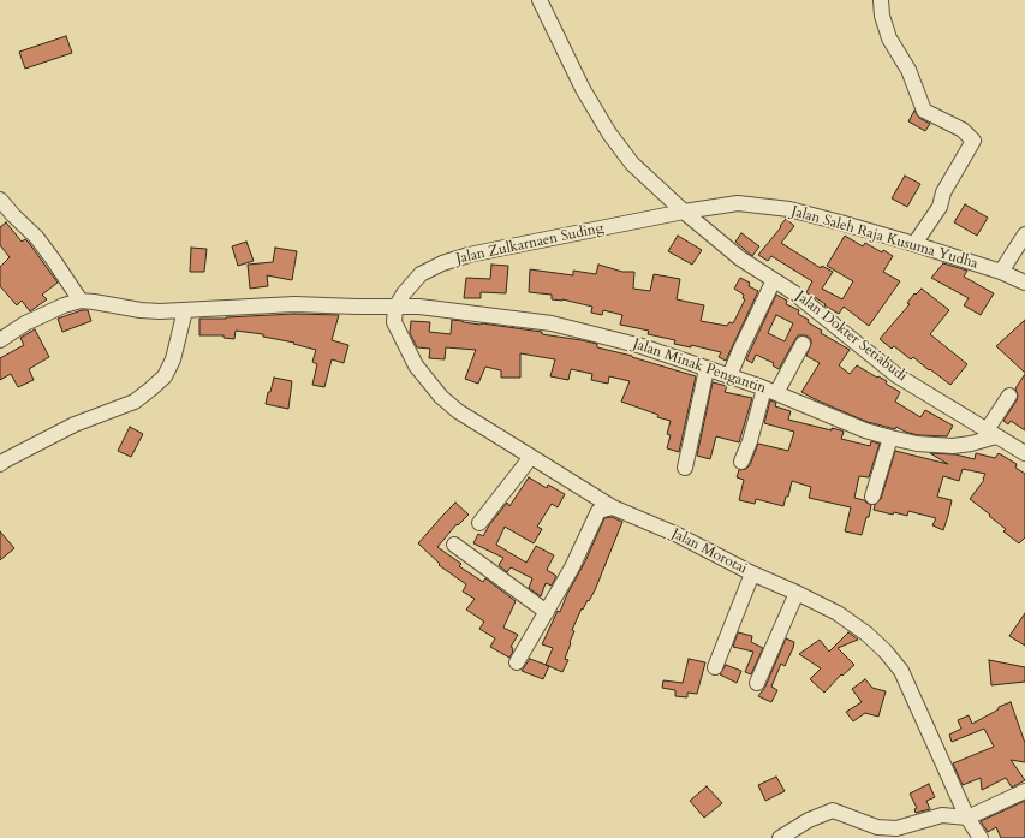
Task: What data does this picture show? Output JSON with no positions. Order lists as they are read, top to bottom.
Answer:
{
  "streets": {
    "street": [
      "Jalan Saleh Raja Kusuma Yudha",
      "Jalan Zulkarnaen Suding",
      "Jalan Dokter Setiabudi",
      "Jalan Minak Pengantin",
      "Jalan Morotai"
    ]
  },
  "crossings": [
    ["Jalan Saleh Raja Kusuma Yudha", "Jalan Zulkarnaen Suding"],
    ["Jalan Saleh Raja Kusuma Yudha", "Jalan Dokter Setiabudi"],
    ["Jalan Zulkarnaen Suding", "Jalan Dokter Setiabudi"],
    ["Jalan Zulkarnaen Suding", "Jalan Minak Pengantin"],
    ["Jalan Zulkarnaen Suding", "Jalan Morotai"],
    ["Jalan Dokter Setiabudi", "Jalan Minak Pengantin"],
    ["Jalan Minak Pengantin", "Jalan Morotai"]
  ]
}
